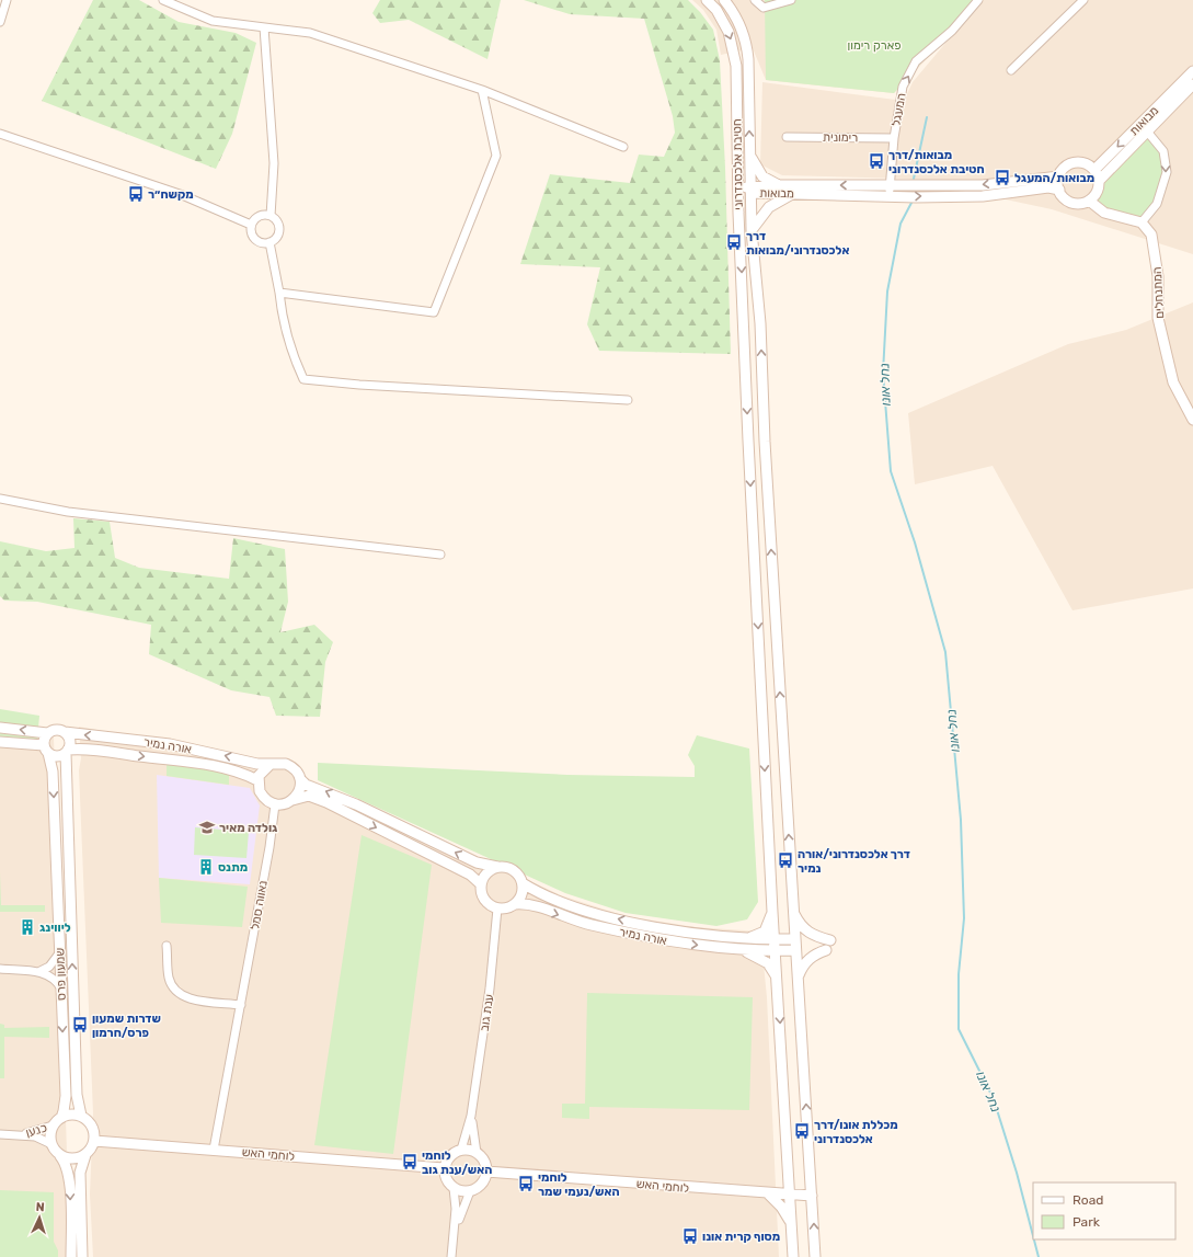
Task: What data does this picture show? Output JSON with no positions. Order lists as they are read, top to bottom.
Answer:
{
  "streets": {
    "street": [
      "המעגל",
      "מבואות",
      "רימונית",
      "חטיבת אלכסנדרוני",
      "המתנחלים",
      "אורה נמיר",
      "נאווה סמל",
      "שמעון פרס",
      "ענת גוב",
      "כנען",
      "לוחמי האש"
    ]
  },
  "crossings": [
    ["המעגל", "מבואות"],
    ["המעגל", "רימונית"],
    ["מבואות", "חטיבת אלכסנדרוני"],
    ["חטיבת אלכסנדרוני", "אורה נמיר"],
    ["חטיבת אלכסנדרוני", "לוחמי האש"],
    ["אורה נמיר", "נאווה סמל"],
    ["אורה נמיר", "שמעון פרס"],
    ["אורה נמיר", "ענת גוב"],
    ["נאווה סמל", "לוחמי האש"],
    ["שמעון פרס", "כנען"],
    ["שמעון פרס", "לוחמי האש"],
    ["ענת גוב", "לוחמי האש"],
    ["כנען", "לוחמי האש"]
  ],
  "one_way": ["המעגל"],
  "water": ["נחל אונו"],
  "parks": ["פארק רימון"],
  "places": {
    "bus stop": [
      "מבואות/דרך חטיבת אלכסנדרוני",
      "מבואות/המעגל",
      "מקשח״ר",
      "דרך אלכסנדרוני/מבואות",
      "דרך אלכסנדרוני/אורה נמיר",
      "שדרות שמעון פרס/חרמון",
      "מכללת אונו/דרך אלכסנדרוני",
      "לוחמי האש/ענת גוב",
      "לוחמי האש/נעמי שמר",
      "מסוף קרית אונו"
    ],
    "school or university": ["גולדה מאיר"],
    "building": ["מתנס", "ליווינג"]
  },
  "legend": ["Road", "Park"],
  "north": "top"
}
